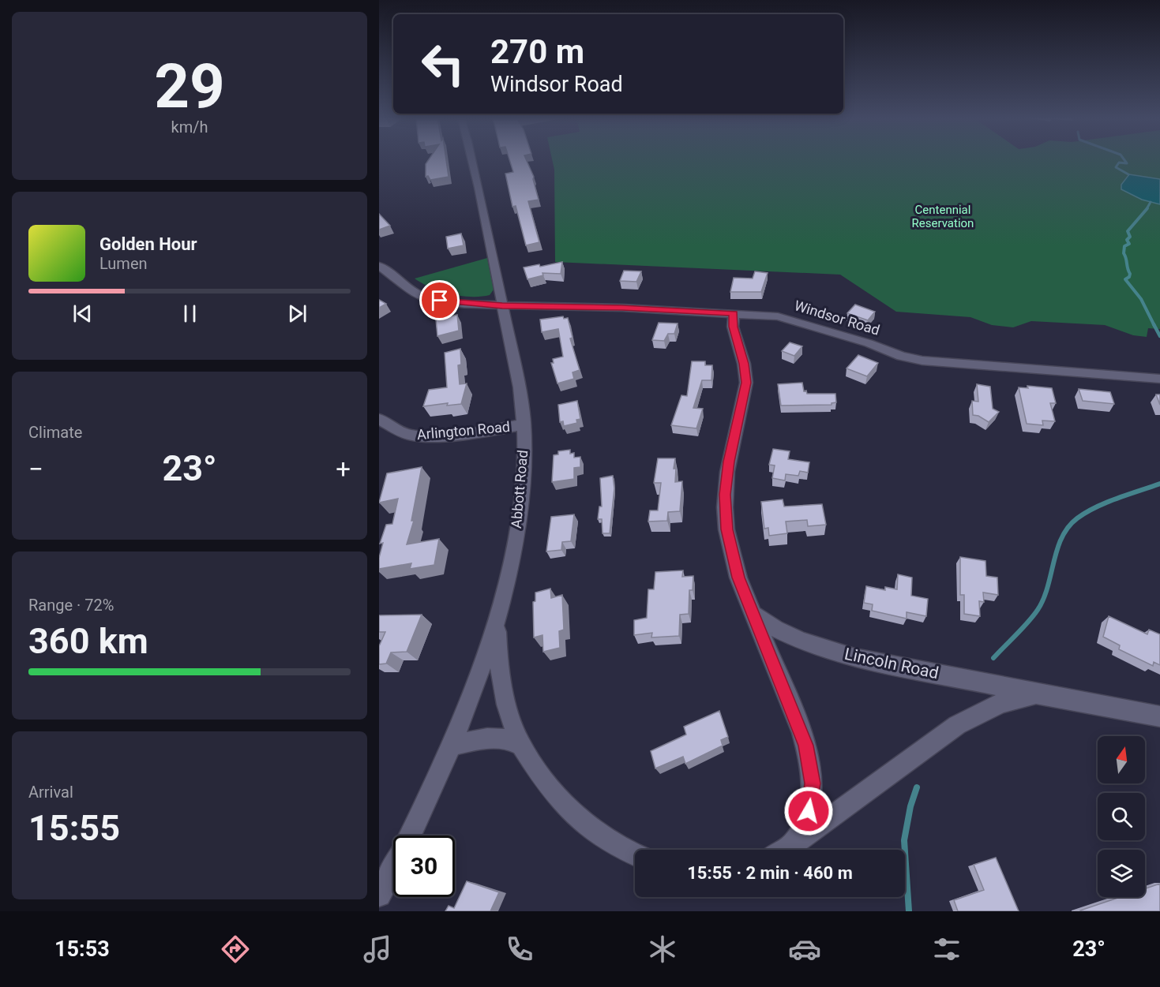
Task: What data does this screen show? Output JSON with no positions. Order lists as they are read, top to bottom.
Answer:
{
  "streets": {
    "street": [
      "Windsor Road",
      "Arlington Road",
      "Abbott Road",
      "Lincoln Road"
    ]
  },
  "crossings": [
    ["Windsor Road", "Abbott Road"],
    ["Arlington Road", "Abbott Road"]
  ],
  "parks": ["Centennial Reservation"],
  "north": "top",
  "page": {
    "tile": [
      ["29", "km/h"],
      "Climate",
      ["Range · 72%", "360 km"],
      ["Arrival", "15:55"]
    ],
    "turn": ["270 m", "Windsor Road"],
    "song": ["Golden Hour", "Lumen"],
    "heat": ["−", "23°", "+"],
    "limit": "30",
    "trip": "15:55 · 2 min · 460 m",
    "tabs": ["15:53", "23°"]
  }
}
